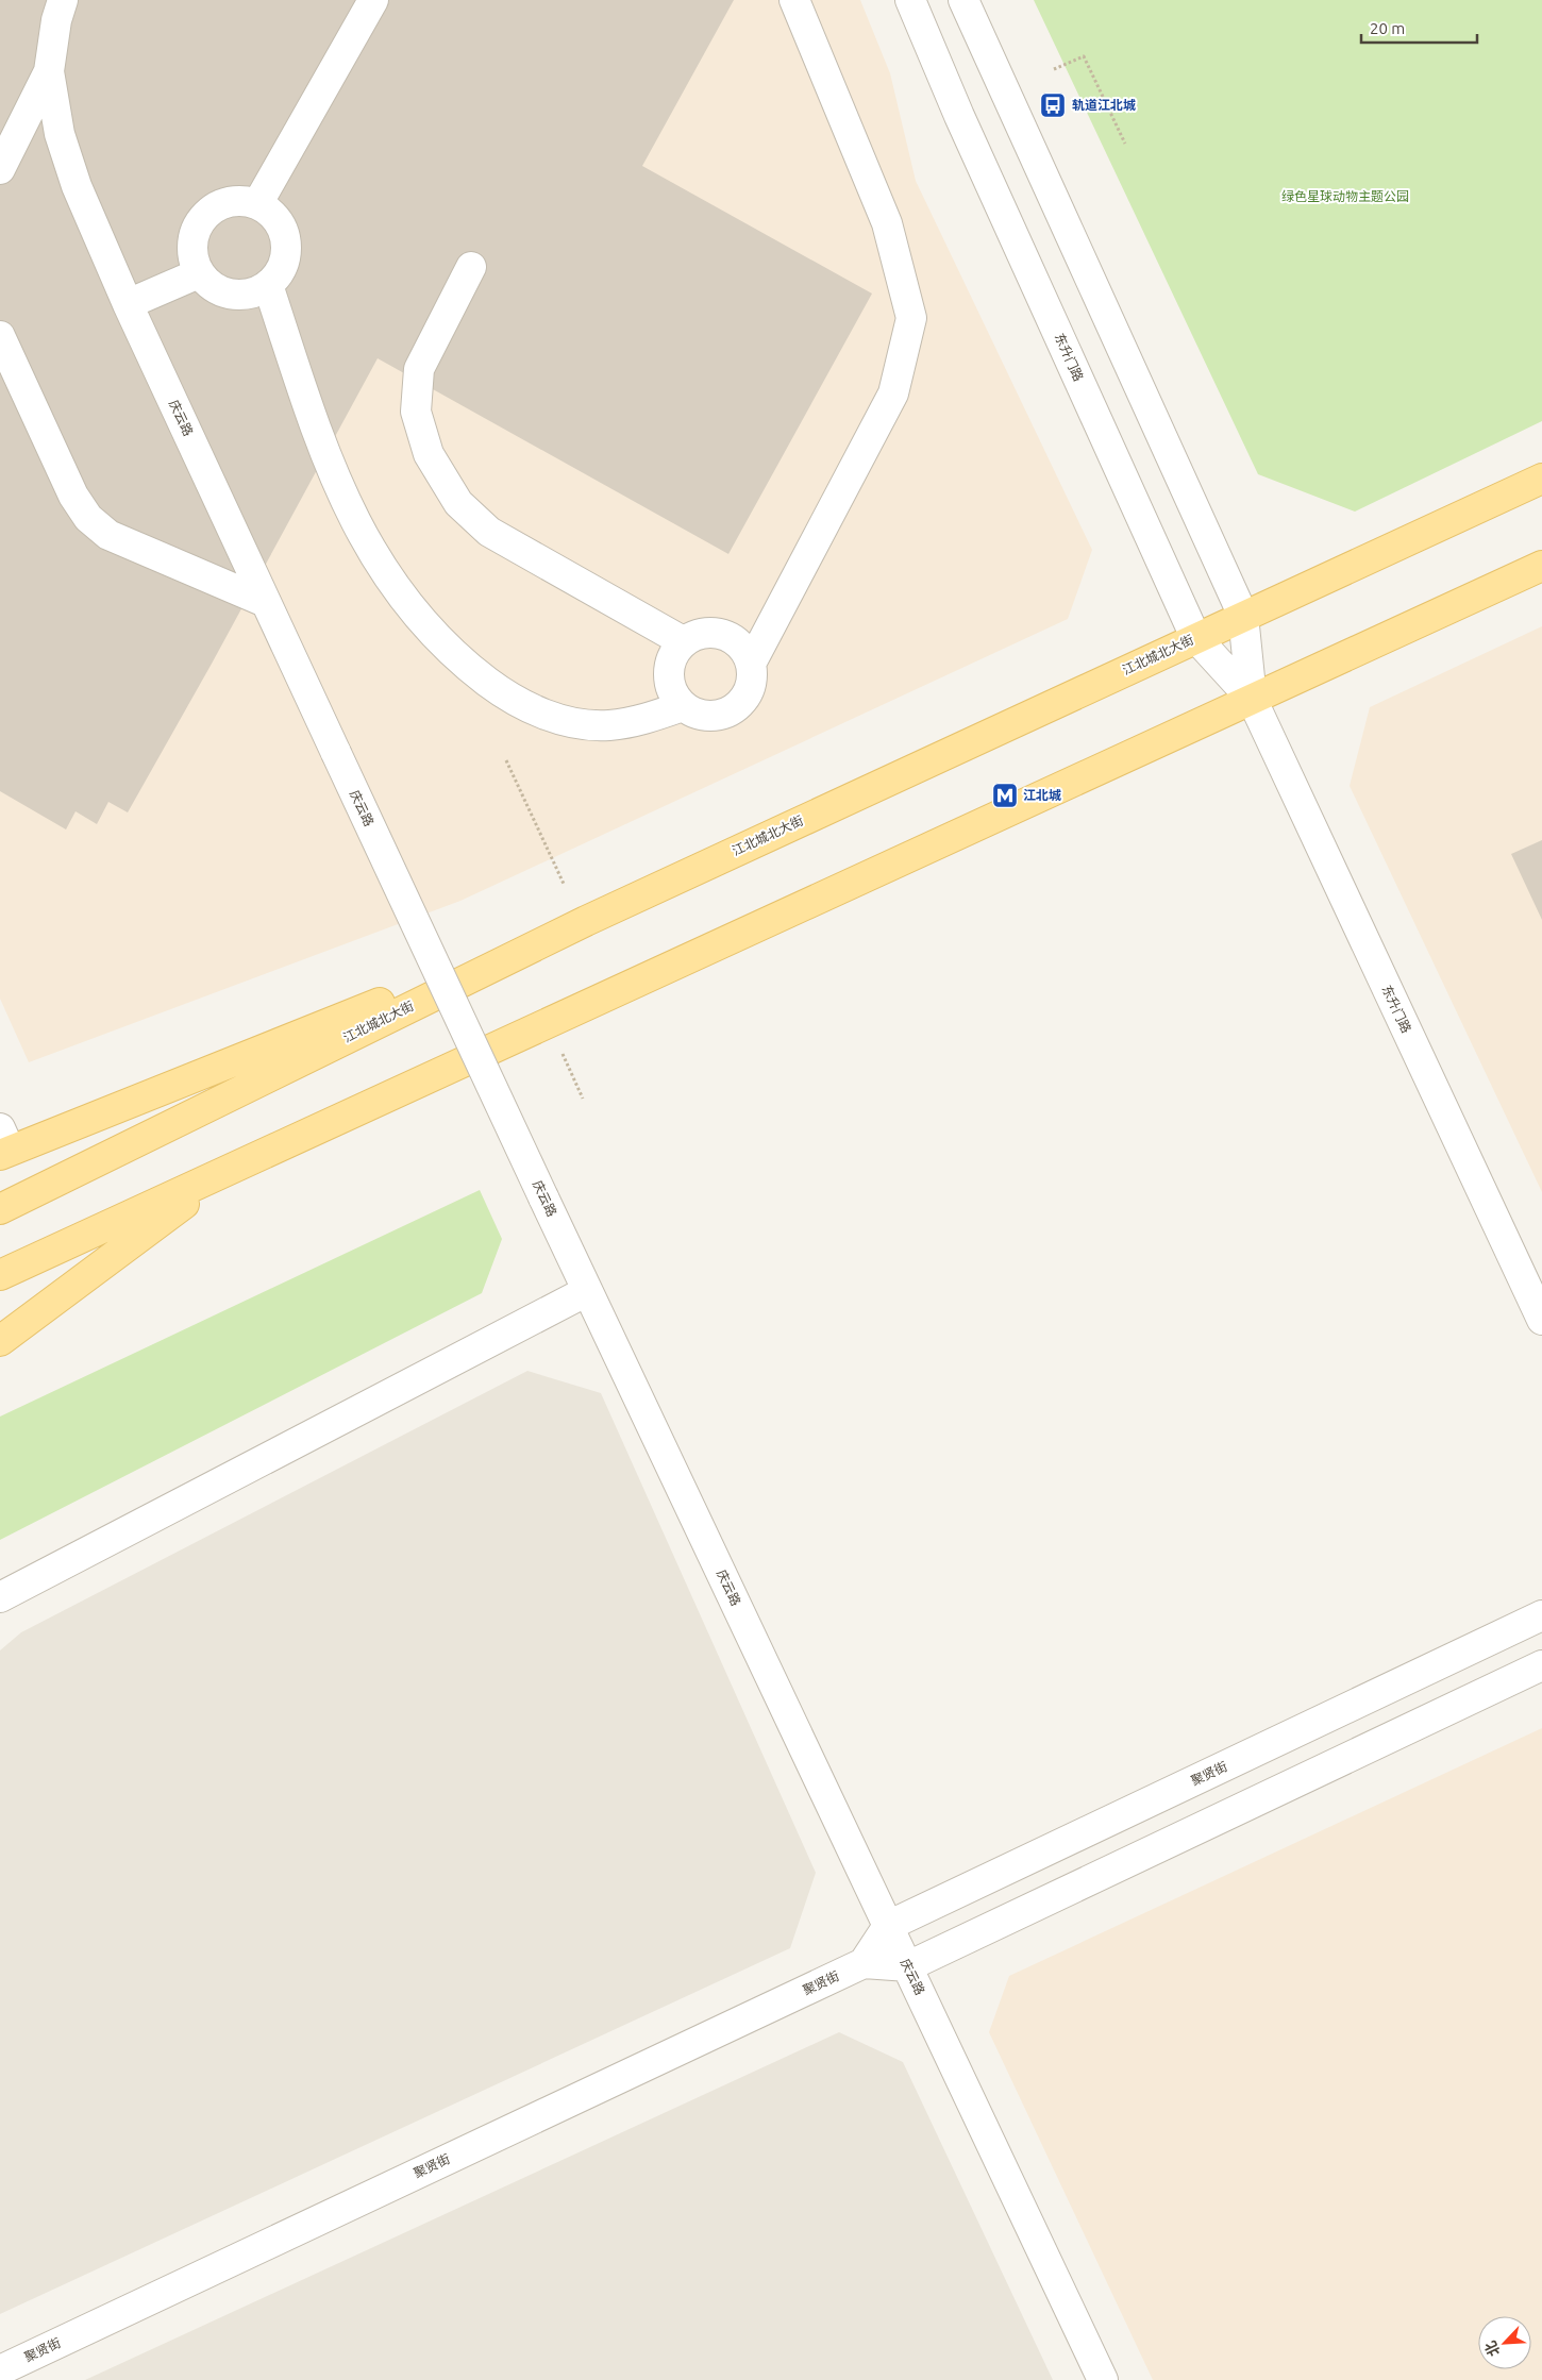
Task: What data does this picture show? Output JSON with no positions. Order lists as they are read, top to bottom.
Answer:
{
  "streets": {
    "main road": ["江北城北大街"],
    "street": ["东升门路", "庆云路", "聚贤街"]
  },
  "crossings": [
    ["东升门路", "江北城北大街"],
    ["庆云路", "聚贤街"]
  ],
  "parks": ["绿色星球动物主题公园"],
  "places": {
    "bus stop": ["轨道江北城"],
    "metro station": ["江北城"]
  },
  "scale_bar": "20 m",
  "north": "bottom left"
}
